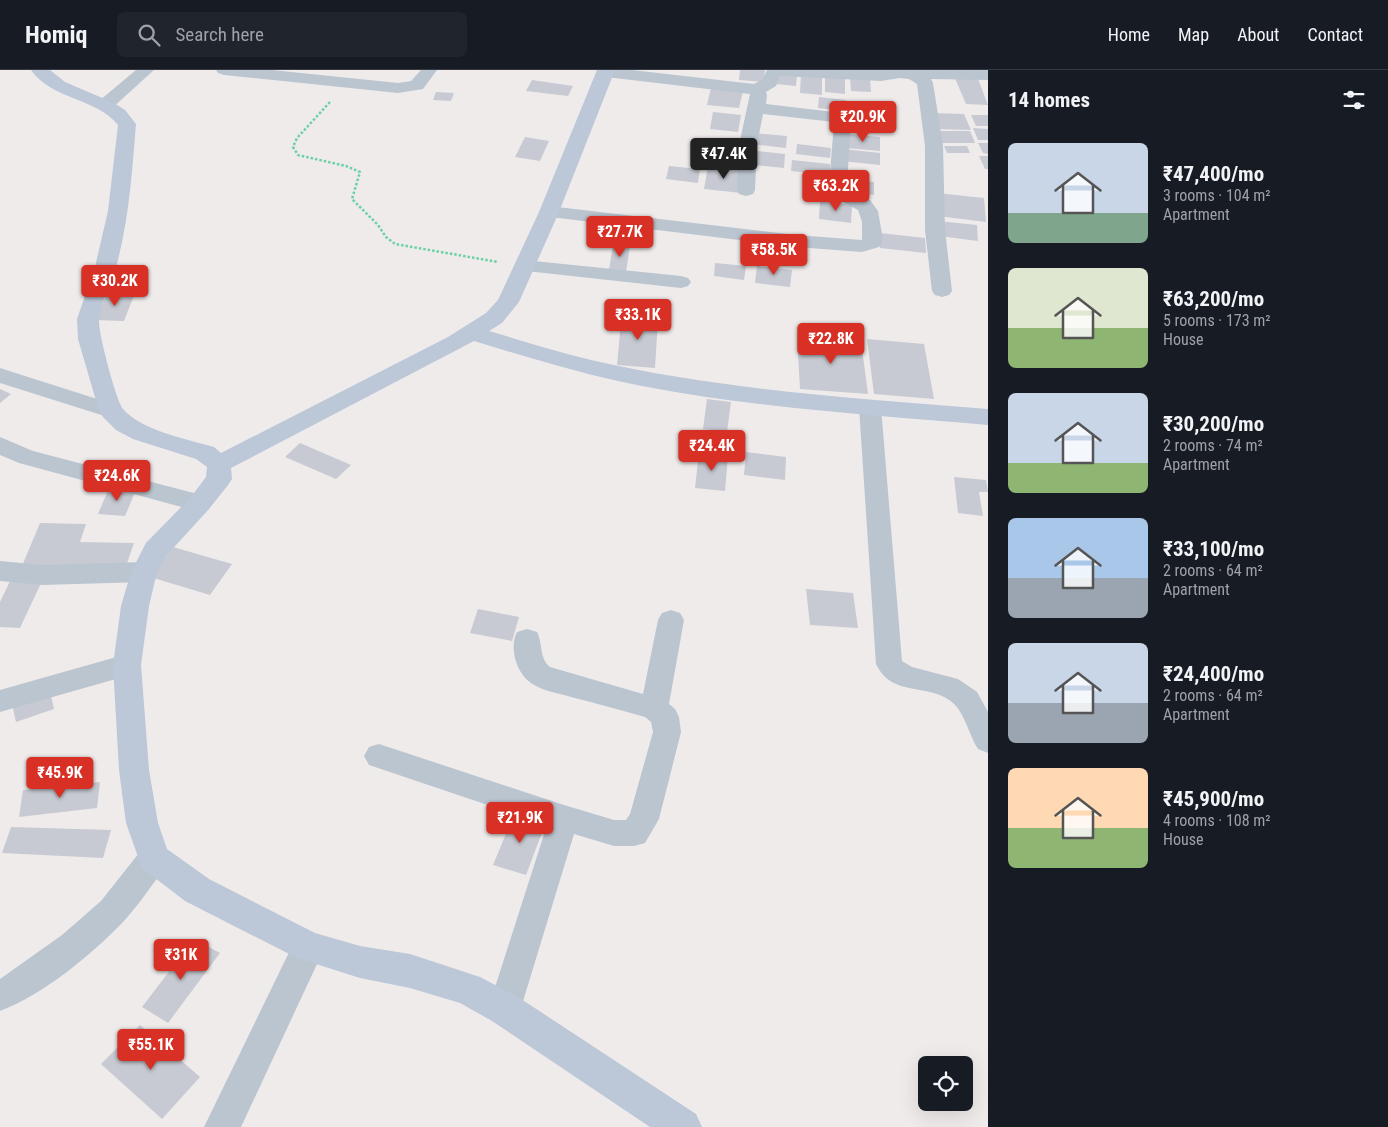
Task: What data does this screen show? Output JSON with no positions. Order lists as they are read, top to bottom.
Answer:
{
  "page": {
    "header": "Homiq",
    "search": "Search here",
    "nav": [
      "Home",
      "Map",
      "About",
      "Contact"
    ],
    "heading": "14 homes",
    "price": [
      "₹20.9K",
      "₹47.4K",
      "₹63.2K",
      "₹27.7K",
      "₹58.5K",
      "₹30.2K",
      "₹33.1K",
      "₹22.8K",
      "₹24.4K",
      "₹24.6K",
      "₹45.9K",
      "₹21.9K",
      "₹31K",
      "₹55.1K"
    ],
    "list": [
      {
        "name": "₹47,400/mo",
        "note": "3 rooms · 104 m² · Apartment"
      },
      {
        "name": "₹63,200/mo",
        "note": "5 rooms · 173 m² · House"
      },
      {
        "name": "₹30,200/mo",
        "note": "2 rooms · 74 m² · Apartment"
      },
      {
        "name": "₹33,100/mo",
        "note": "2 rooms · 64 m² · Apartment"
      },
      {
        "name": "₹24,400/mo",
        "note": "2 rooms · 64 m² · Apartment"
      },
      {
        "name": "₹45,900/mo",
        "note": "4 rooms · 108 m² · House"
      }
    ]
  }
}
